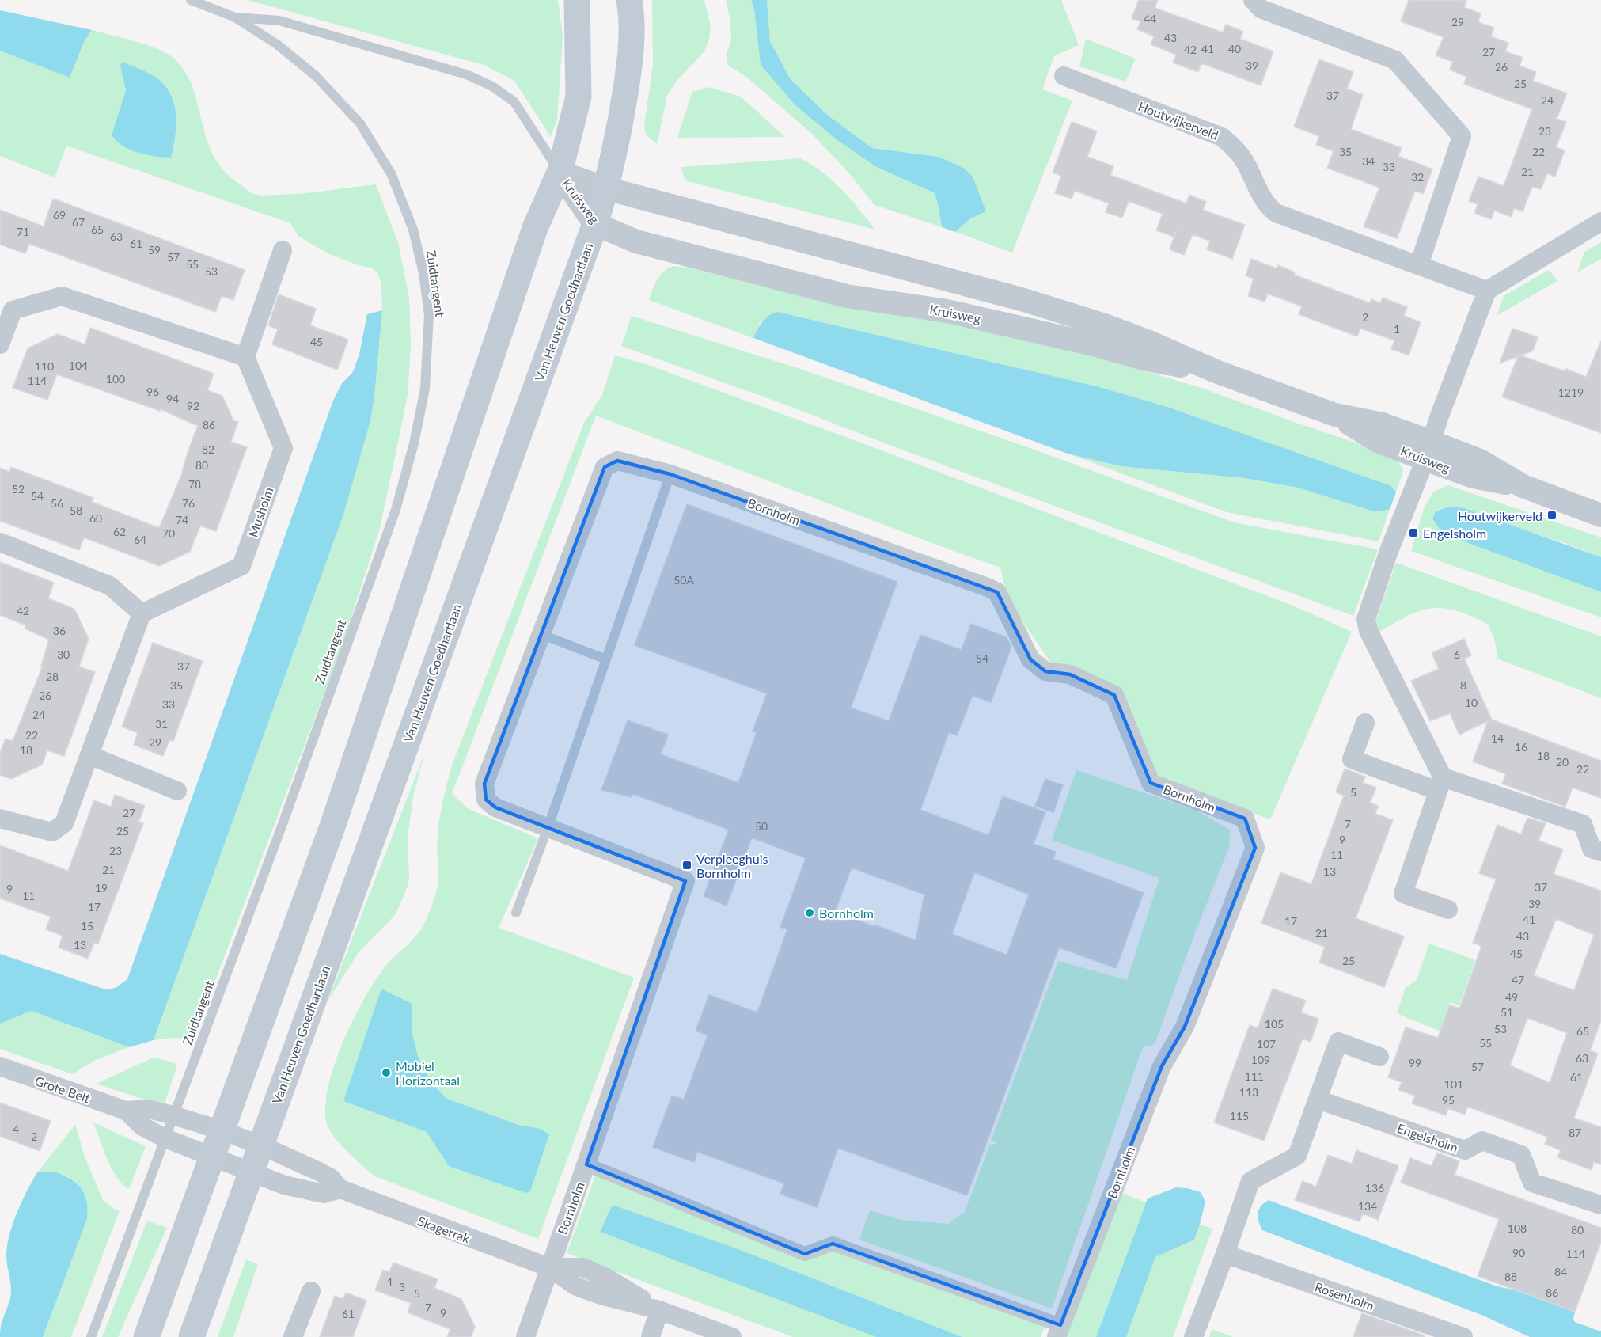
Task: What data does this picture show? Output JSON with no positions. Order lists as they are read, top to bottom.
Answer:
{
  "streets": {
    "main road": ["Van Heuven Goedhartlaan"],
    "street": [
      "Houtwijkerveld",
      "Kruisweg",
      "Bornholm",
      "Musholm",
      "Grote Belt",
      "Engelsholm",
      "Skagerrak",
      "Rosenholm"
    ],
    "lane": ["Zuidtangent"]
  },
  "crossings": [
    ["Kruisweg", "Zuidtangent"],
    ["Kruisweg", "Van Heuven Goedhartlaan"],
    ["Zuidtangent", "Grote Belt"],
    ["Van Heuven Goedhartlaan", "Grote Belt"],
    ["Van Heuven Goedhartlaan", "Skagerrak"],
    ["Bornholm", "Skagerrak"],
    ["Grote Belt", "Skagerrak"]
  ],
  "places": {
    "transit": ["Houtwijkerveld", "Engelsholm", "Verpleeghuis Bornholm"],
    "other": ["Bornholm", "Mobiel Horizontaal"]
  },
  "house_numbers": [
    "44",
    "29",
    "43",
    "41",
    "40",
    "42",
    "27",
    "39",
    "26",
    "25",
    "37",
    "24",
    "23",
    "35",
    "22",
    "34",
    "33",
    "21",
    "32",
    "69",
    "67",
    "65",
    "71",
    "63",
    "61",
    "59",
    "57",
    "55",
    "53",
    "2",
    "1",
    "45",
    "104",
    "110",
    "100",
    "114",
    "96",
    "1219",
    "94",
    "92",
    "86",
    "82",
    "80",
    "78",
    "52",
    "54",
    "56",
    "76",
    "58",
    "60",
    "74",
    "62",
    "70",
    "64",
    "50A",
    "42",
    "36",
    "30",
    "6",
    "54",
    "37",
    "28",
    "35",
    "8",
    "26",
    "10",
    "33",
    "24",
    "31",
    "22",
    "14",
    "29",
    "16",
    "18",
    "18",
    "20",
    "22",
    "5",
    "27",
    "7",
    "50",
    "25",
    "9",
    "23",
    "11",
    "21",
    "13",
    "37",
    "19",
    "9",
    "11",
    "39",
    "17",
    "41",
    "17",
    "15",
    "21",
    "43",
    "13",
    "45",
    "25",
    "47",
    "49",
    "51",
    "105",
    "53",
    "65",
    "55",
    "107",
    "63",
    "109",
    "99",
    "57",
    "111",
    "61",
    "101",
    "113",
    "95",
    "115",
    "4",
    "87",
    "2",
    "136",
    "134",
    "108",
    "80",
    "90",
    "114",
    "84",
    "88",
    "1",
    "3",
    "86",
    "5",
    "7",
    "9",
    "61"
  ]
}
